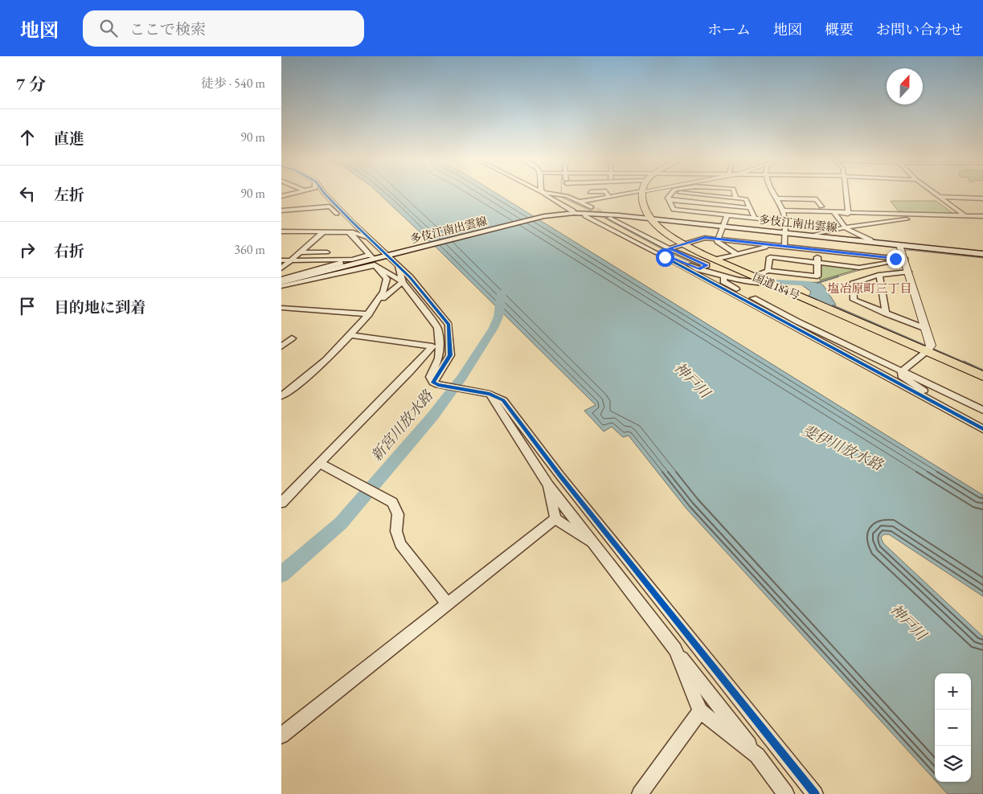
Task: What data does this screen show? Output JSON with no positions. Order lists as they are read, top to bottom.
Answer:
{
  "streets": {
    "highway": ["国道184号"],
    "main road": ["多伎江南出雲線"]
  },
  "crossings": [
    ["多伎江南出雲線", "国道184号"]
  ],
  "districts": ["塩冶原町三丁目"],
  "water": ["神戸川", "新宮川放水路", "斐伊川放水路"],
  "north": "top",
  "page": {
    "header": "地図",
    "search": "ここで検索",
    "nav": [
      "ホーム",
      "地図",
      "概要",
      "お問い合わせ"
    ],
    "heading": ["7 分", "徒歩 · 540 m"],
    "list": [
      ["直進", "90 m"],
      ["左折", "90 m"],
      ["右折", "360 m"],
      "目的地に到着"
    ],
    "map_buttons": ["+", "−"]
  }
}
